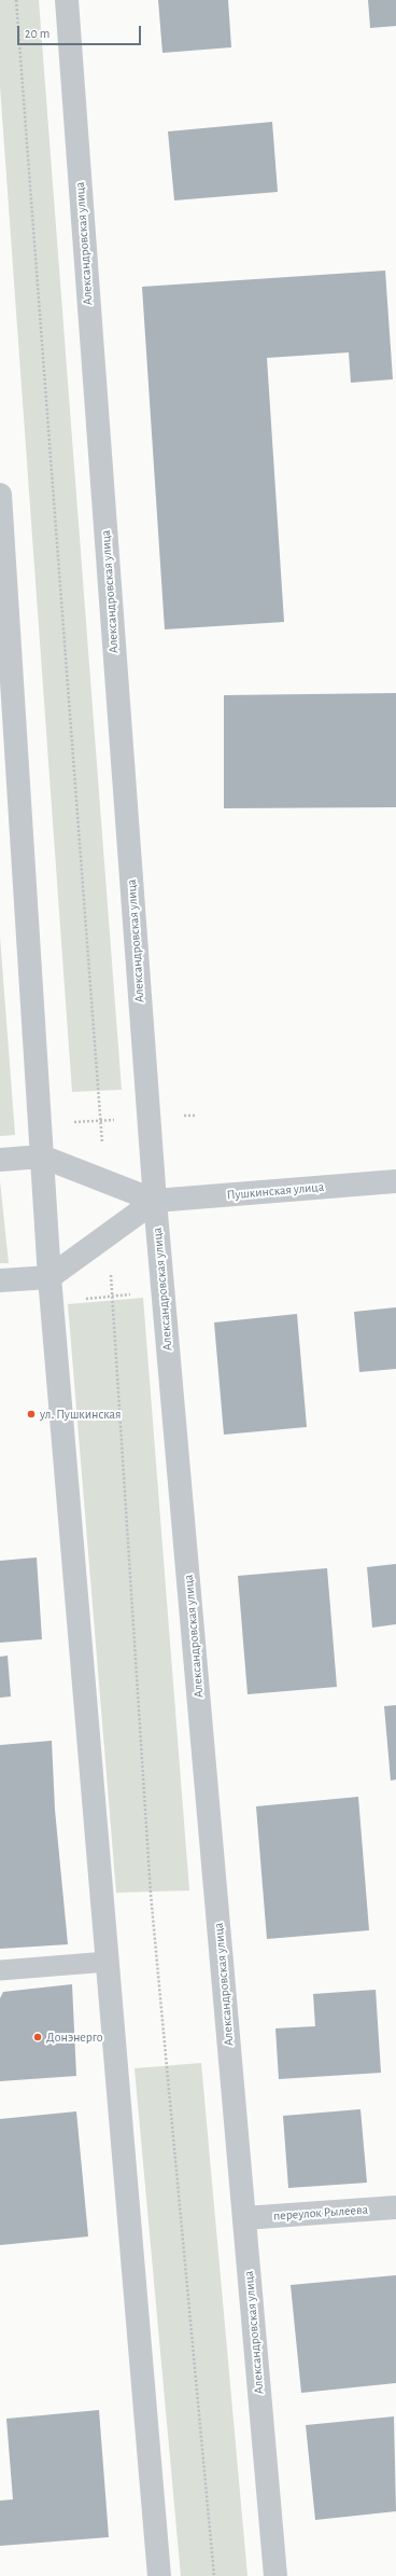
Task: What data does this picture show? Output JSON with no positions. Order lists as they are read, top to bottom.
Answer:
{
  "streets": {
    "street": ["Александровская улица", "Пушкинская улица", "переулок Рылеева"]
  },
  "crossings": [
    ["Александровская улица", "Пушкинская улица"],
    ["Александровская улица", "переулок Рылеева"]
  ],
  "places": ["ул. Пушкинская", "Донэнерго"],
  "scale_bar": "20 m"
}
